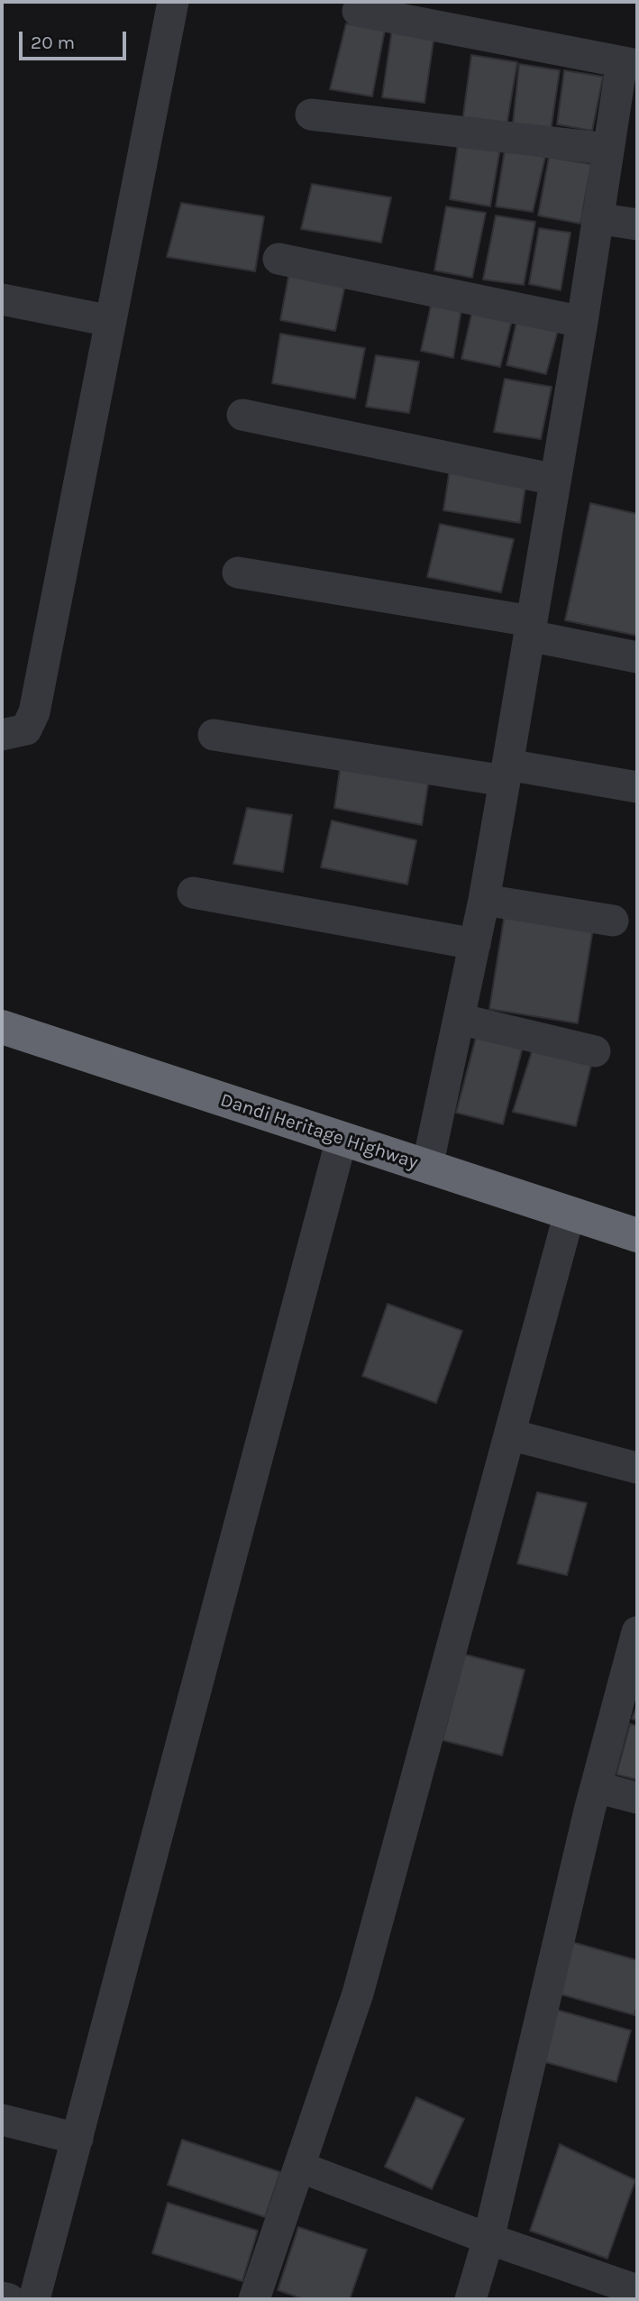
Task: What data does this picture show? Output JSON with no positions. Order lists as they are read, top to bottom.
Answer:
{
  "streets": {
    "highway": ["Dandi Heritage Highway"]
  },
  "scale_bar": "20 m"
}
